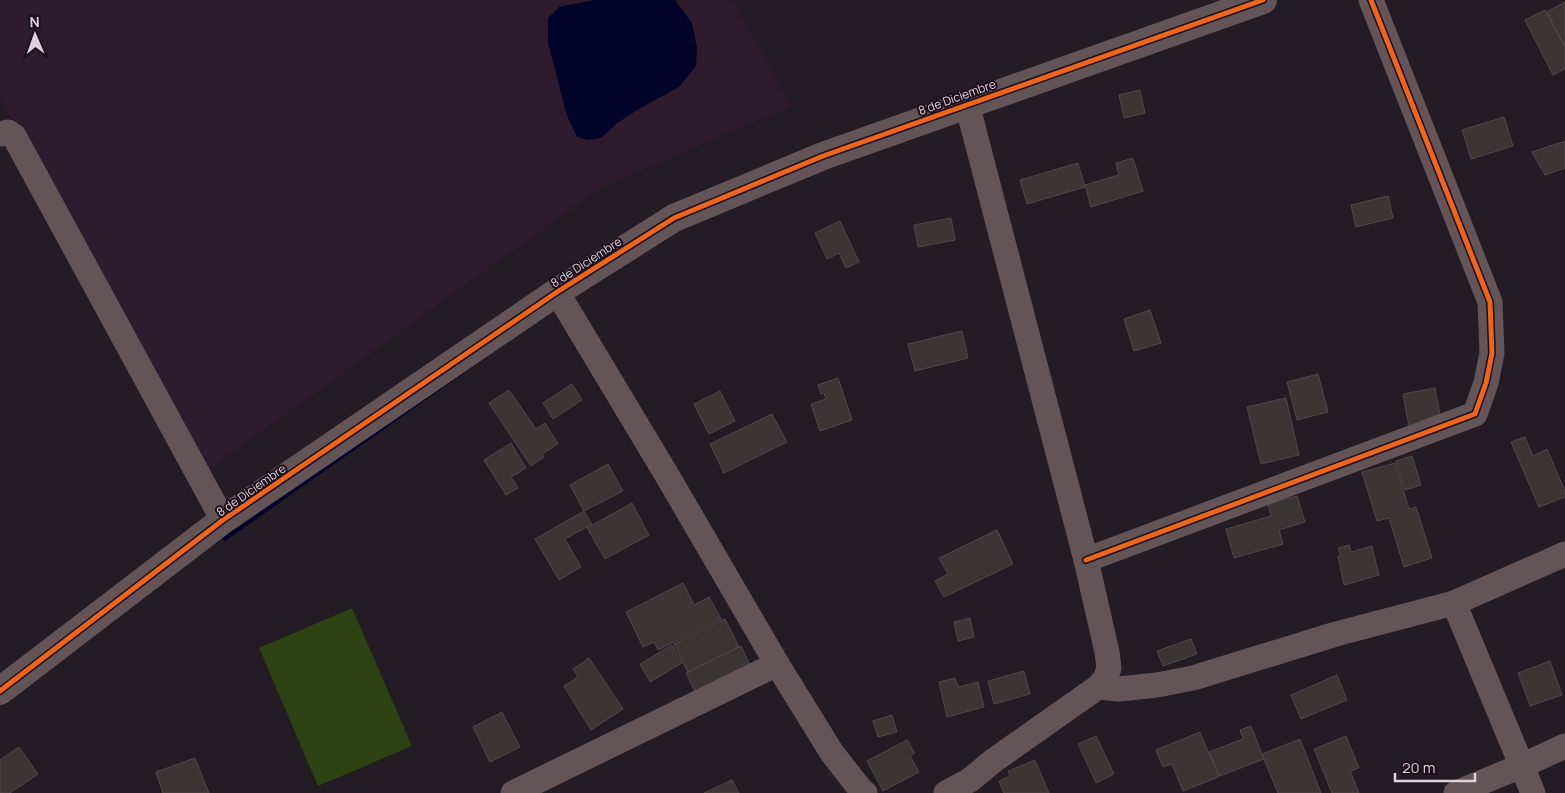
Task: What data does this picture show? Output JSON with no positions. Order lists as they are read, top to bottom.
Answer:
{
  "streets": {
    "street": ["8 de Diciembre"]
  },
  "scale_bar": "20 m",
  "north": "top"
}
